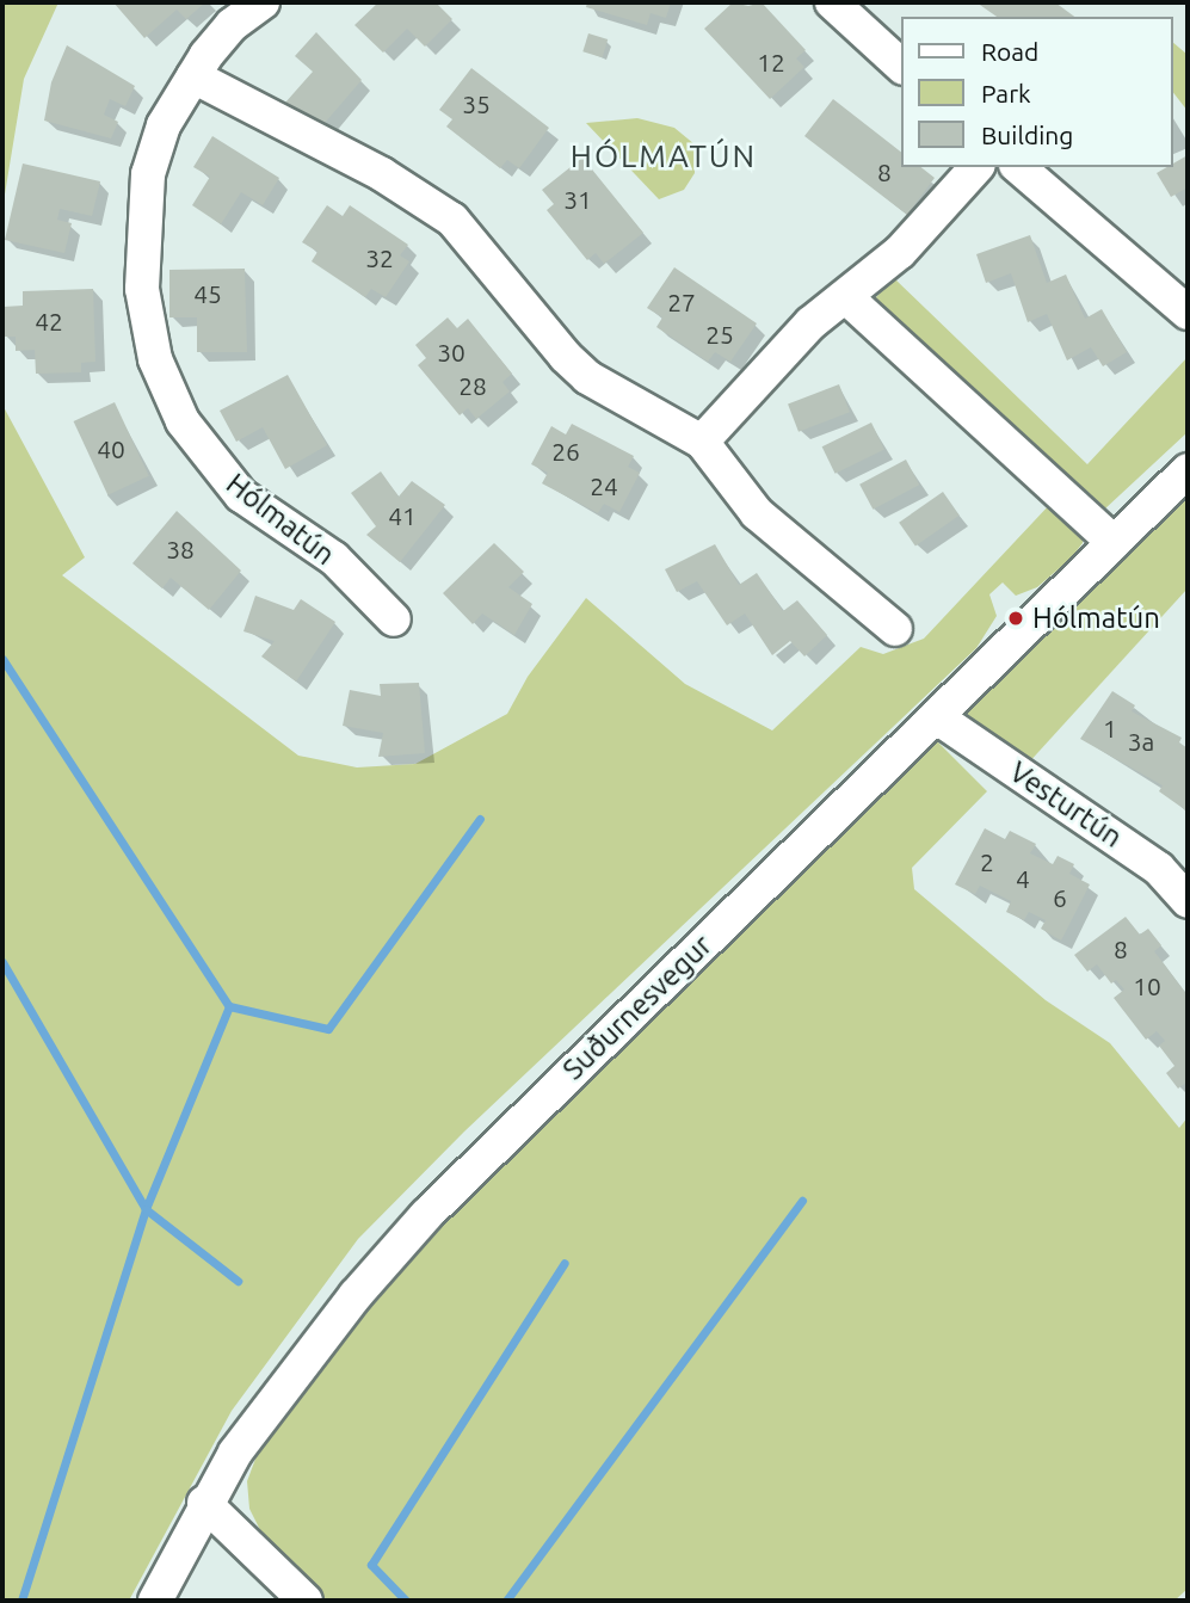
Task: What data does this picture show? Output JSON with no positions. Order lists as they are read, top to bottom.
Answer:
{
  "streets": {
    "street": ["Hólmatún", "Vesturtún", "Suðurnesvegur"]
  },
  "crossings": [
    ["Vesturtún", "Suðurnesvegur"]
  ],
  "districts": ["HÓLMATÚN"],
  "places": ["Hólmatún"],
  "house_numbers": [
    "12",
    "35",
    "8",
    "31",
    "32",
    "45",
    "27",
    "42",
    "25",
    "30",
    "28",
    "40",
    "26",
    "24",
    "41",
    "38",
    "1",
    "3a",
    "2",
    "4",
    "6",
    "8",
    "10"
  ],
  "legend": ["Road", "Park", "Building"]
}
